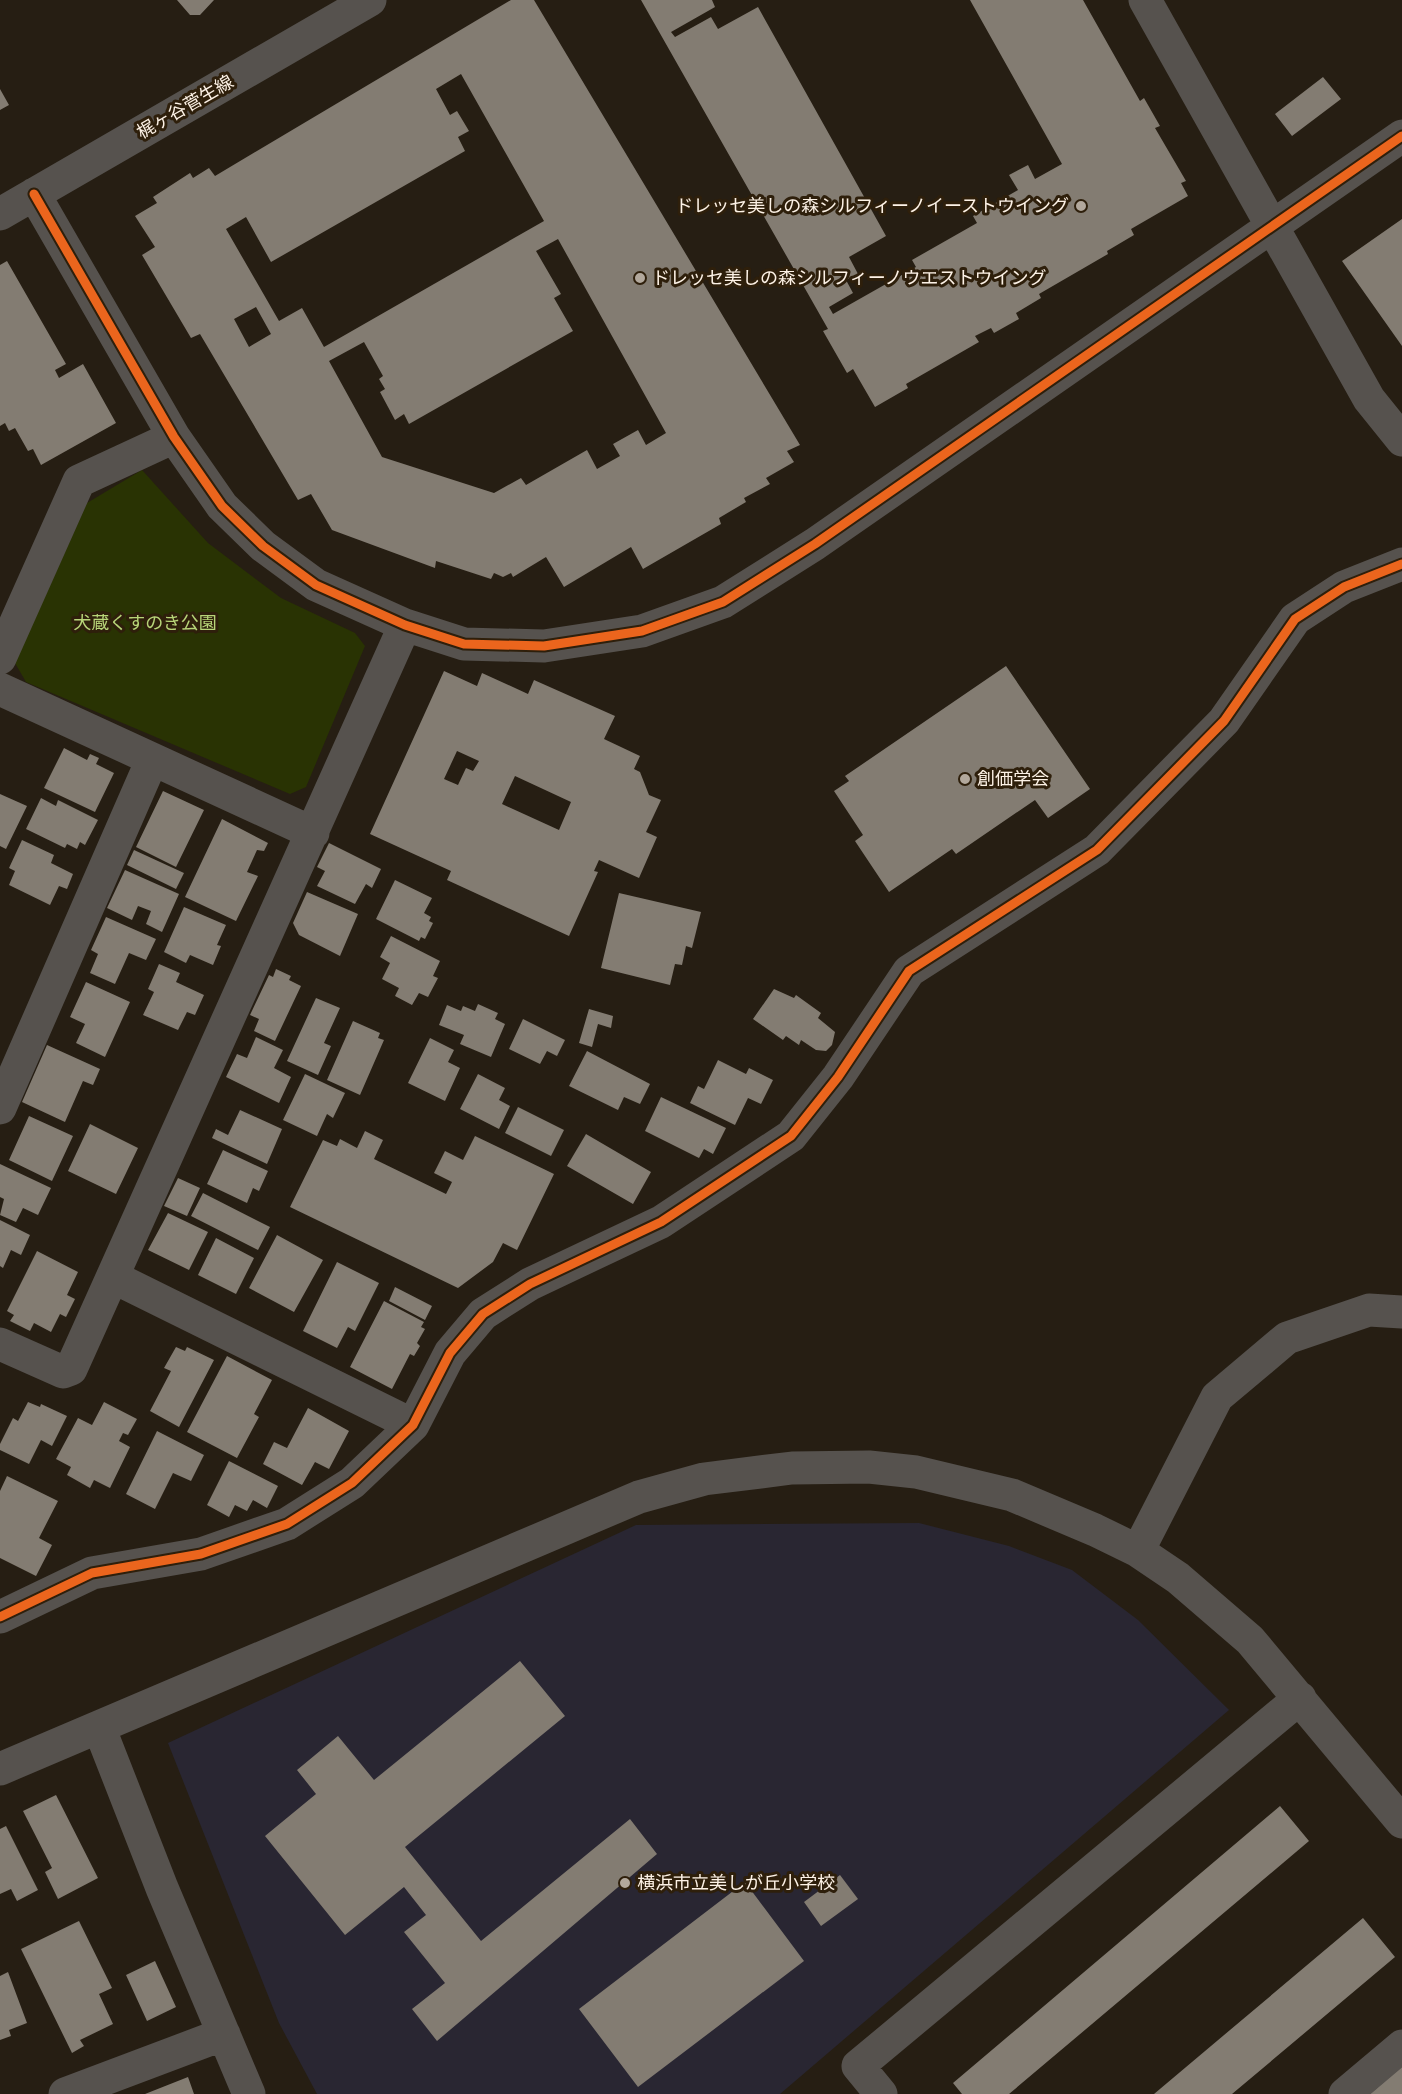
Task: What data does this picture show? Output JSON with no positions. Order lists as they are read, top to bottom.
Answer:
{
  "streets": {
    "street": ["梶ヶ谷菅生線"]
  },
  "parks": ["犬蔵くすのき公園"],
  "places": [
    "ドレッセ美しの森シルフィーノイーストウイング",
    "ドレッセ美しの森シルフィーノウエストウイング",
    "創価学会",
    "横浜市立美しが丘小学校"
  ]
}
